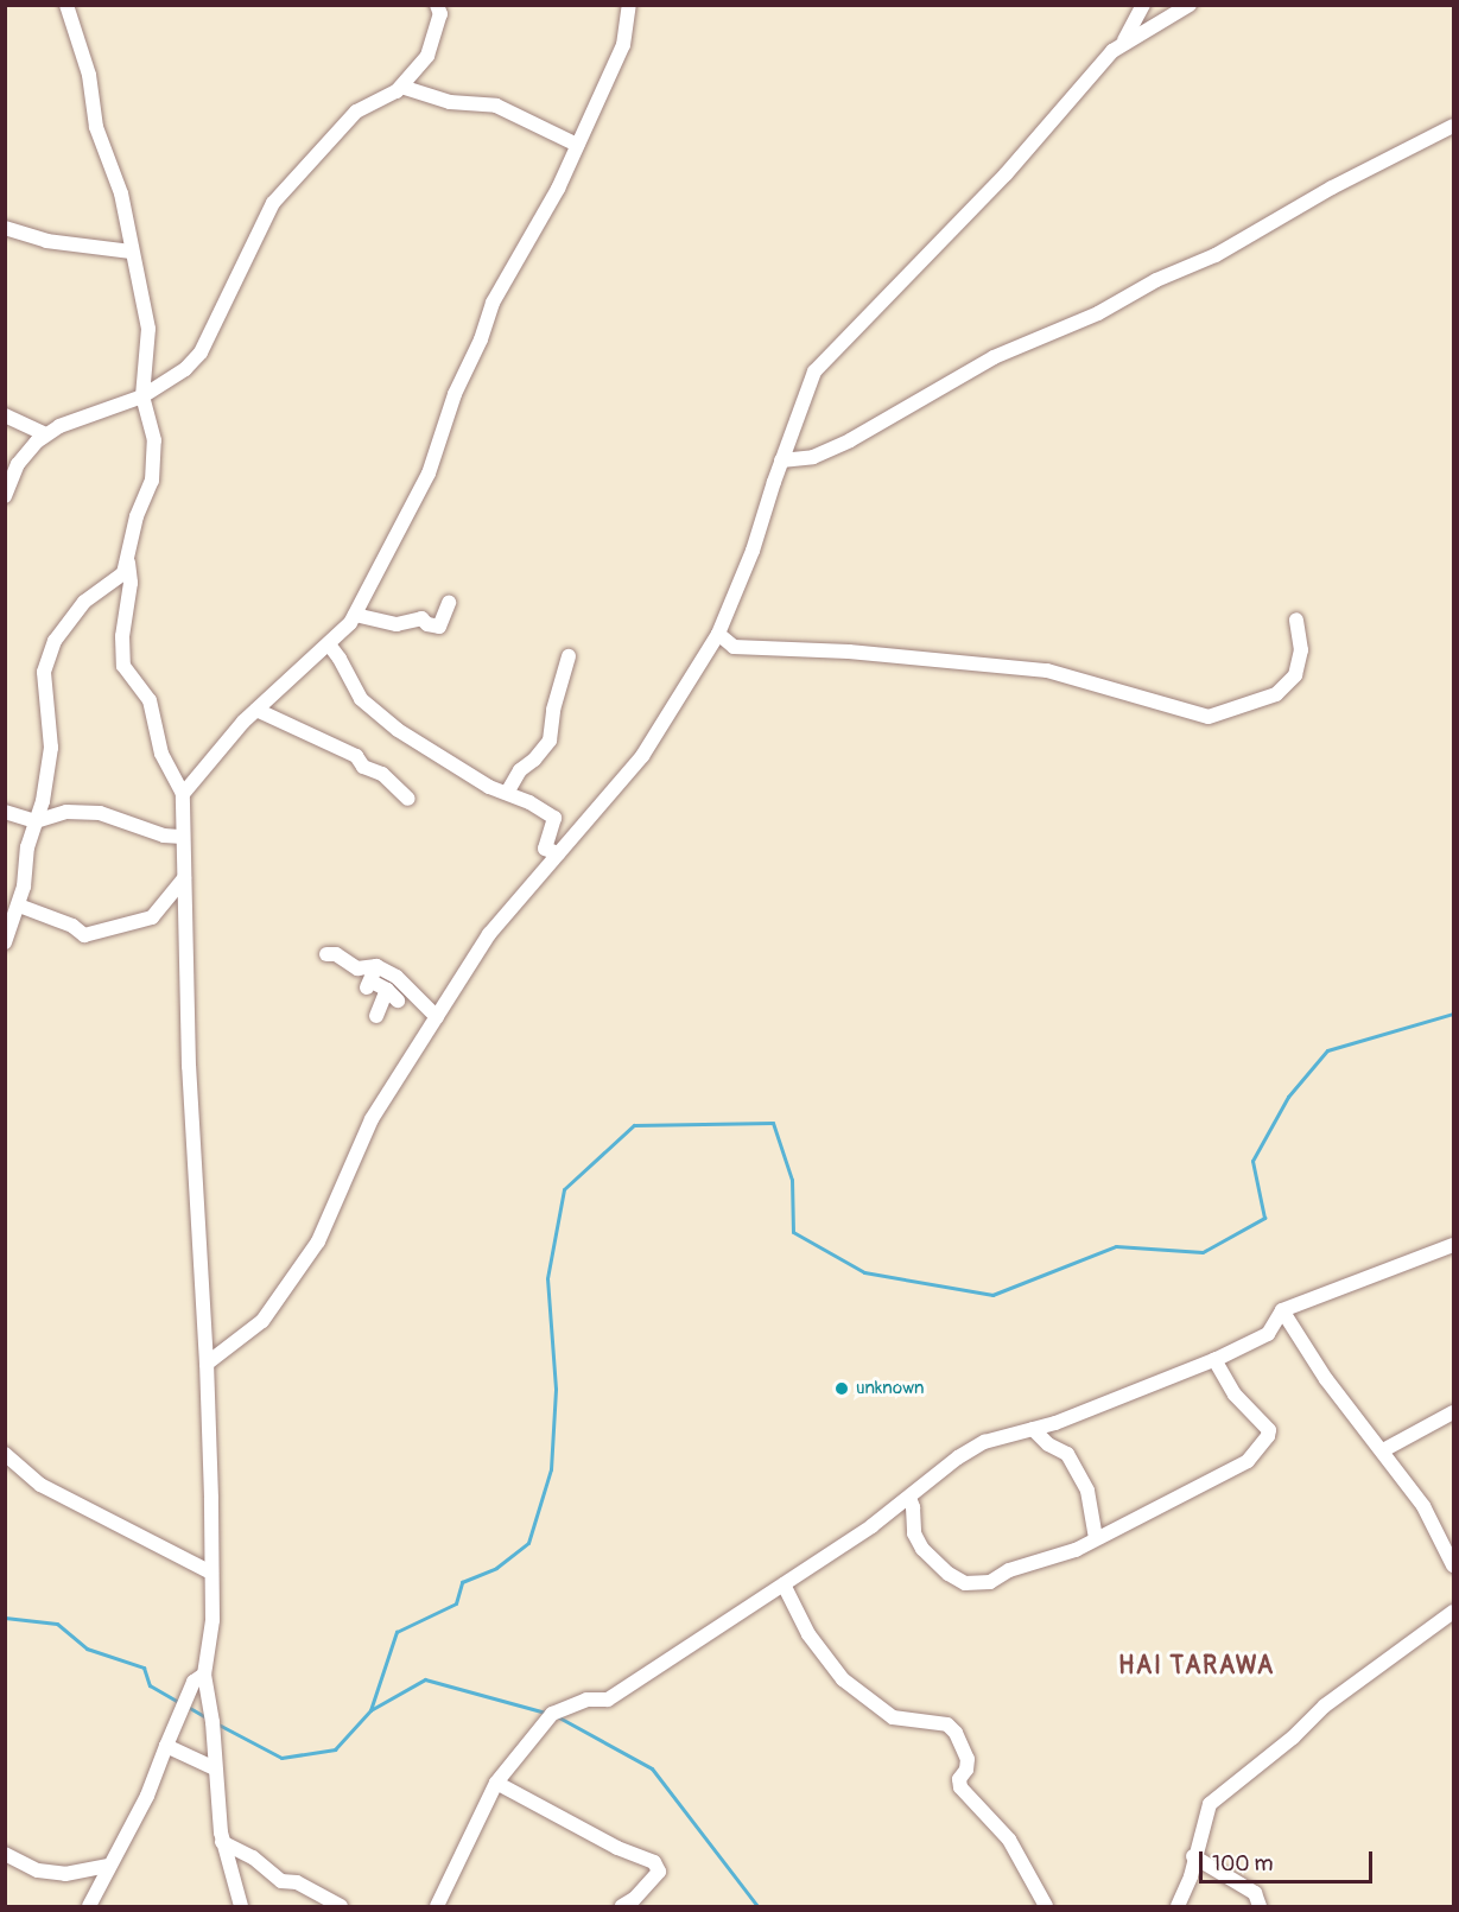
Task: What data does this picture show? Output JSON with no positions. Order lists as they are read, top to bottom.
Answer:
{
  "districts": ["HAI TARAWA"],
  "places": ["unknown"],
  "scale_bar": "100 m"
}
